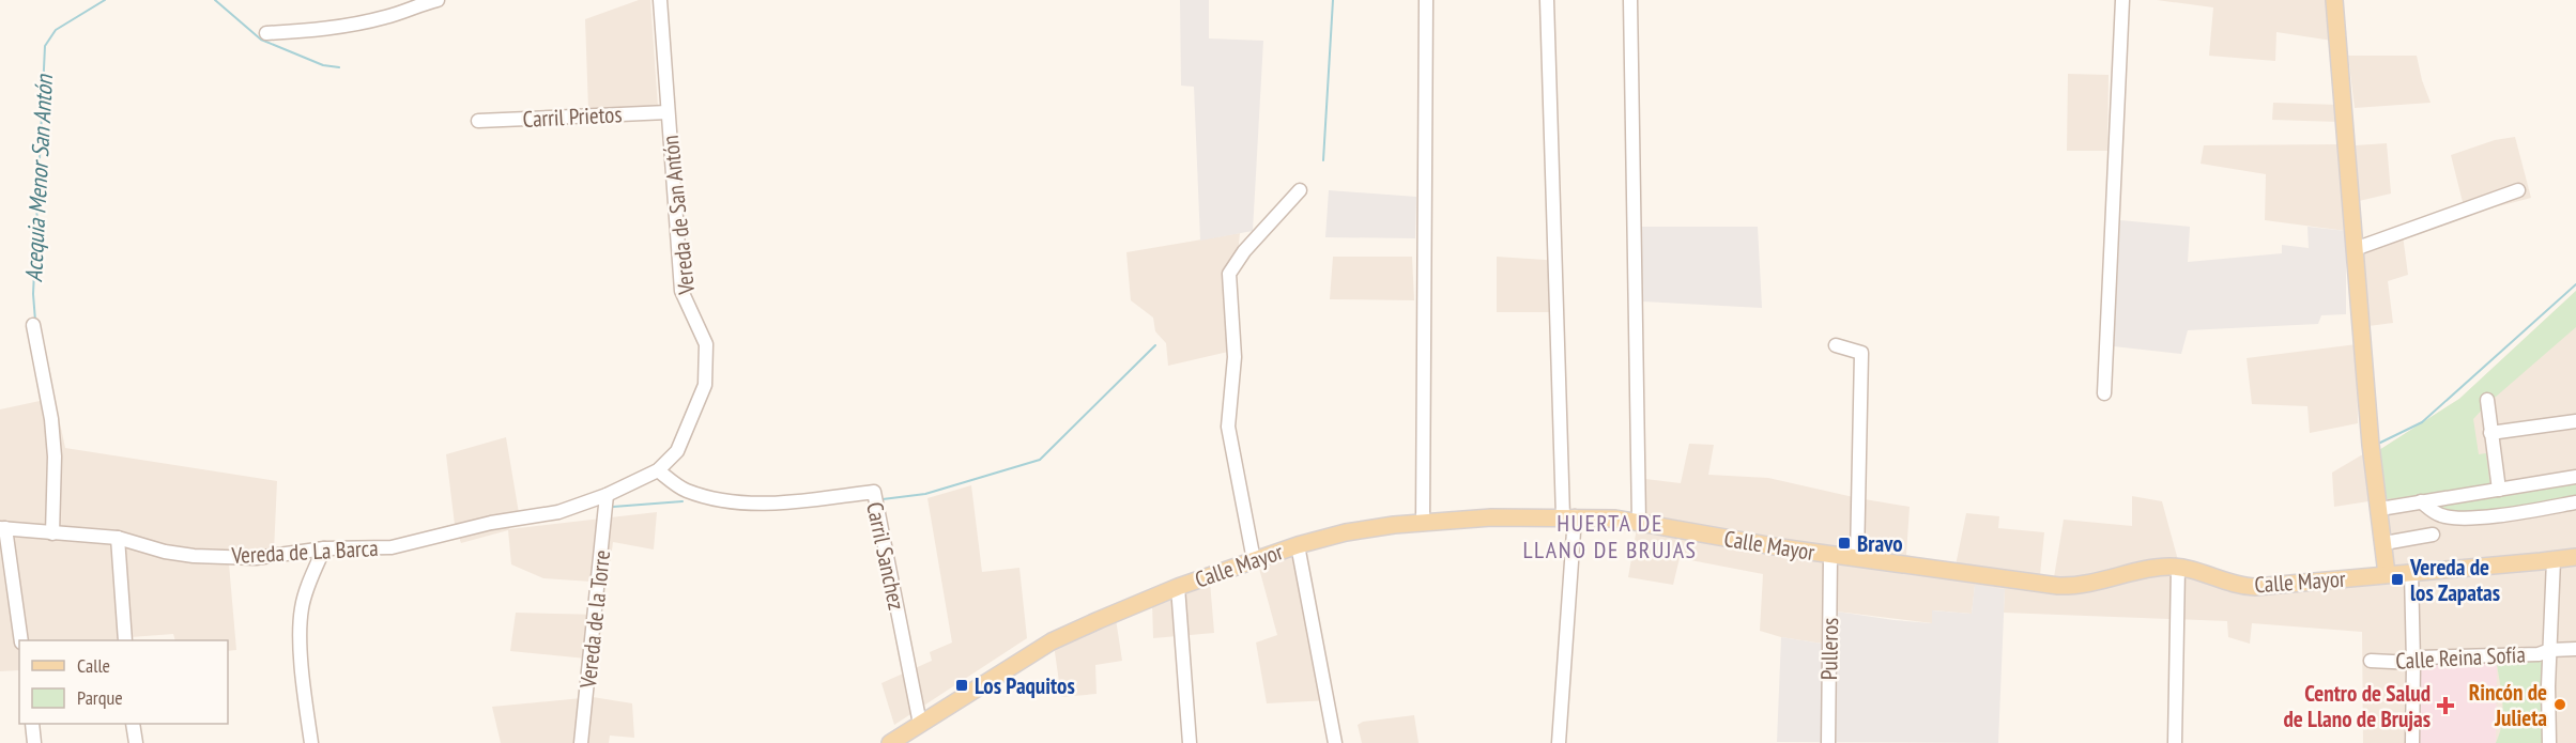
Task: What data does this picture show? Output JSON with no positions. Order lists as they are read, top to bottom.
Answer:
{
  "streets": {
    "main road": ["Calle Mayor"],
    "street": [
      "Carril Prietos",
      "Vereda de San Antón",
      "Vereda de La Barca",
      "Carril Sanchez",
      "Vereda de la Torre",
      "Pulleros",
      "Calle Reina Sofía"
    ]
  },
  "crossings": [
    ["Carril Prietos", "Vereda de San Antón"],
    ["Vereda de San Antón", "Vereda de La Barca"],
    ["Vereda de San Antón", "Carril Sanchez"],
    ["Vereda de San Antón", "Vereda de la Torre"],
    ["Calle Mayor", "Carril Sanchez"],
    ["Calle Mayor", "Pulleros"],
    ["Vereda de La Barca", "Vereda de la Torre"]
  ],
  "districts": ["HUERTA DE LLANO DE BRUJAS"],
  "water": ["Acequia Menor San Antón"],
  "places": {
    "transit": ["Bravo", "Vereda de los Zapatas", "Los Paquitos"],
    "other": ["Rincón de Julieta"],
    "health": ["Centro de Salud de Llano de Brujas"]
  },
  "legend": ["Calle", "Parque"]
}
